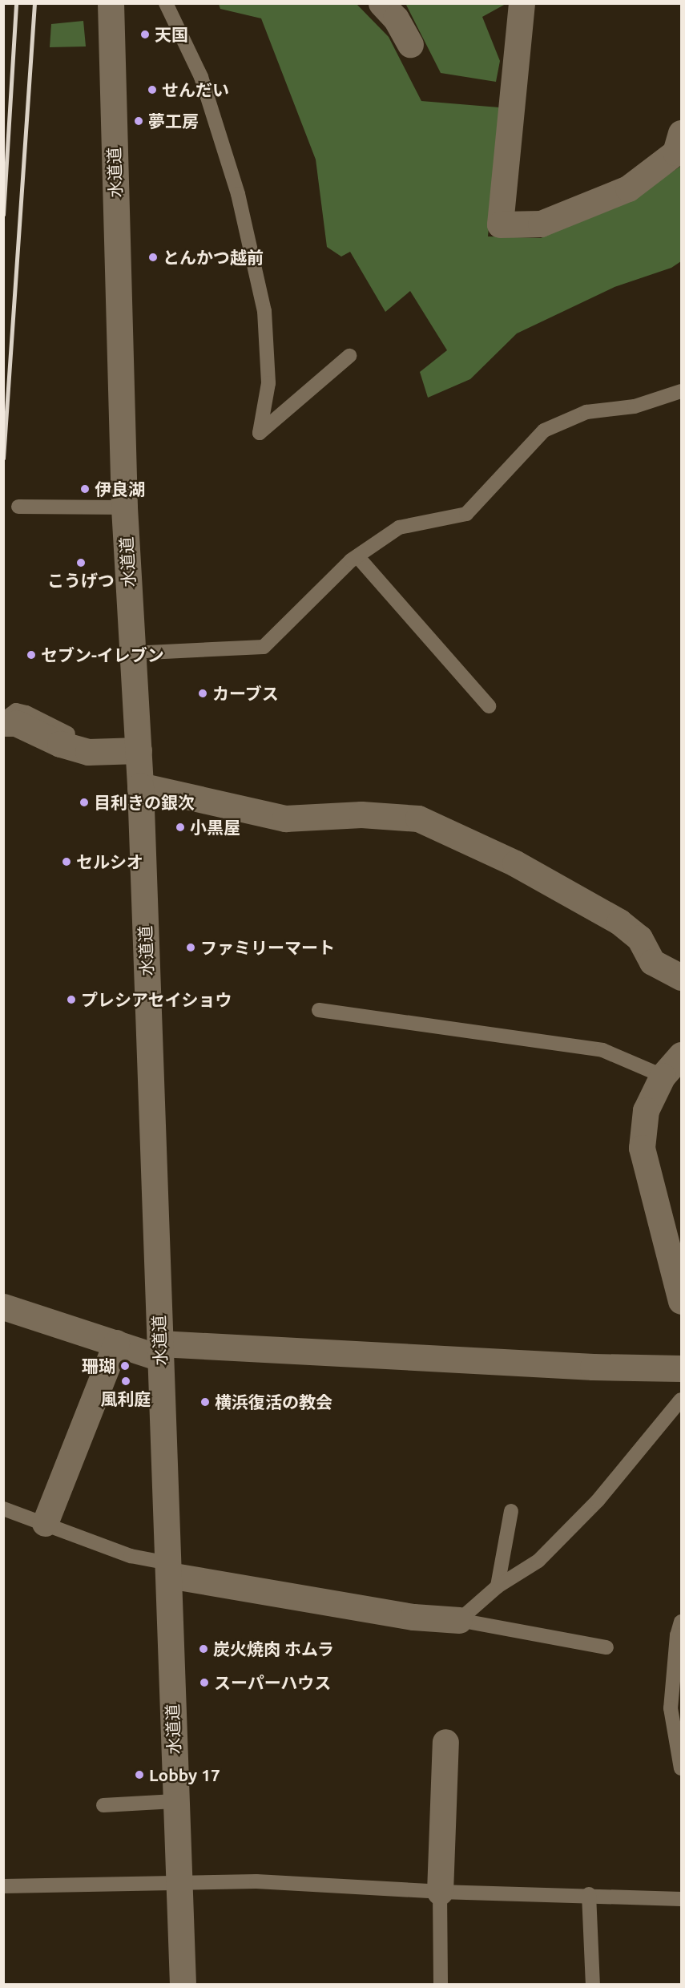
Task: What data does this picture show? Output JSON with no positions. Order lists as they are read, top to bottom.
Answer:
{
  "streets": {
    "street": ["水道道"]
  },
  "places": [
    "天国",
    "せんだい",
    "夢工房",
    "とんかつ越前",
    "伊良湖",
    "こうげつ",
    "セブン-イレブン",
    "カーブス",
    "目利きの銀次",
    "小黒屋",
    "セルシオ",
    "ファミリーマート",
    "プレシアセイショウ",
    "珊瑚",
    "風利庭",
    "横浜復活の教会",
    "炭火焼肉 ホムラ",
    "スーパーハウス",
    "Lobby 17"
  ]
}
